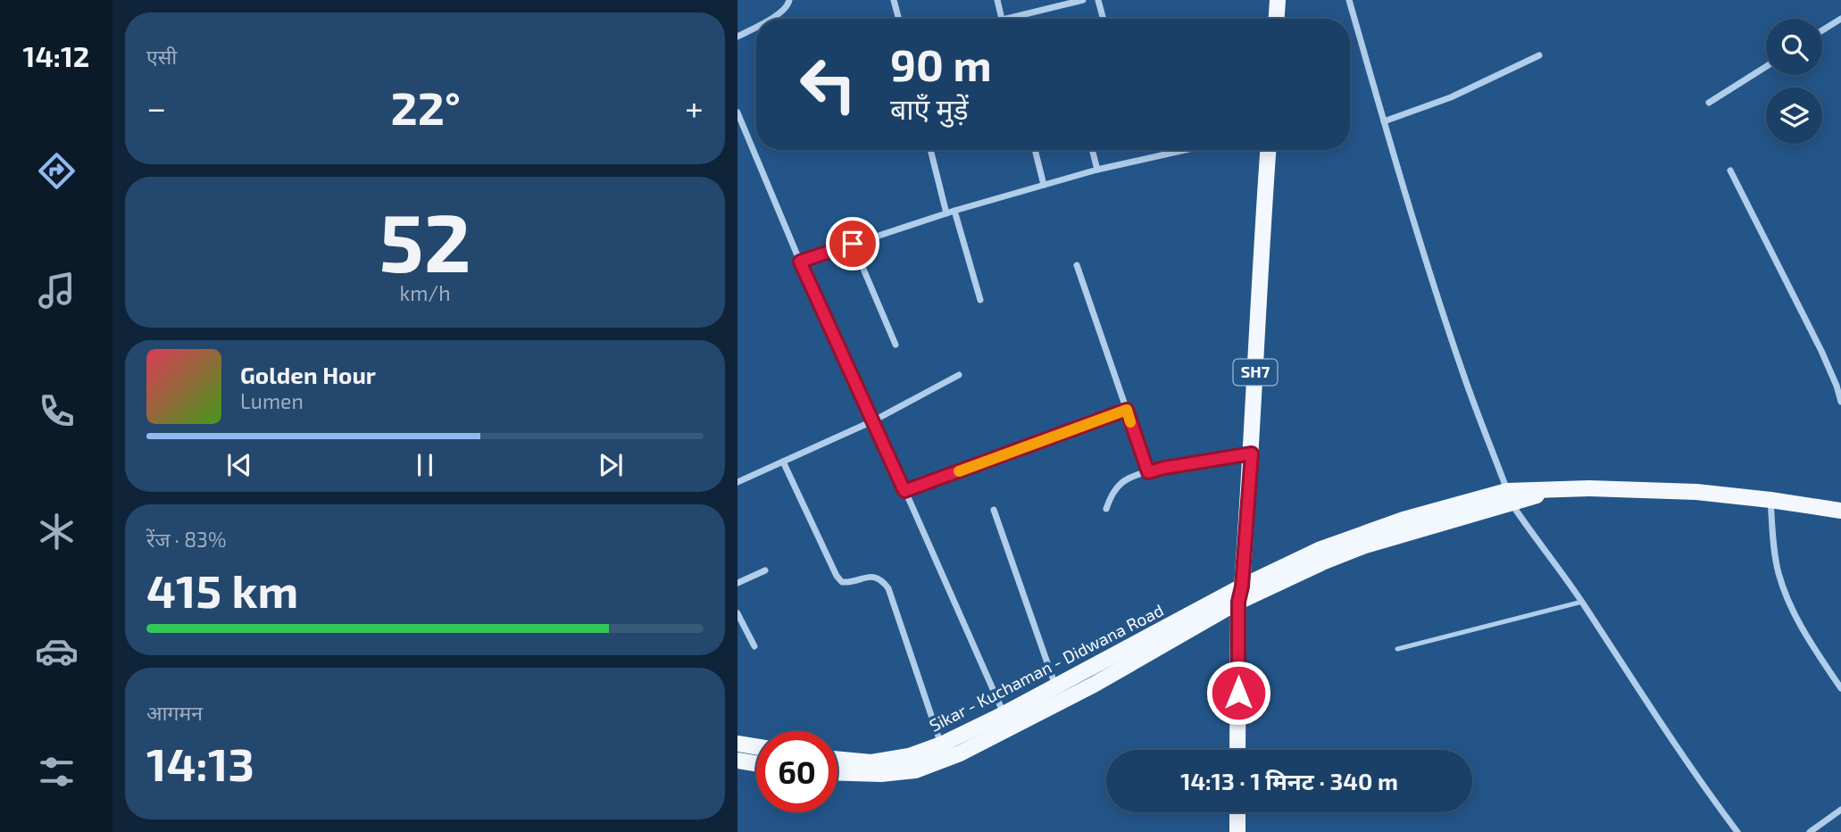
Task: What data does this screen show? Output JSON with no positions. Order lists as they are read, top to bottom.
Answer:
{
  "streets": {
    "main road": ["SH7", "Sikar - Kuchaman - Didwana Road"]
  },
  "crossings": [
    ["SH7", "Sikar - Kuchaman - Didwana Road"]
  ],
  "page": {
    "tabs": "14:12",
    "tile": [
      "एसी",
      ["52", "km/h"],
      ["रेंज · 83%", "415 km"],
      ["आगमन", "14:13"]
    ],
    "turn": ["90 m", "बाएँ मुड़ें"],
    "heat": ["−", "22°", "+"],
    "song": ["Golden Hour", "Lumen"],
    "limit": "60",
    "trip": "14:13 · 1 मिनट · 340 m"
  }
}
